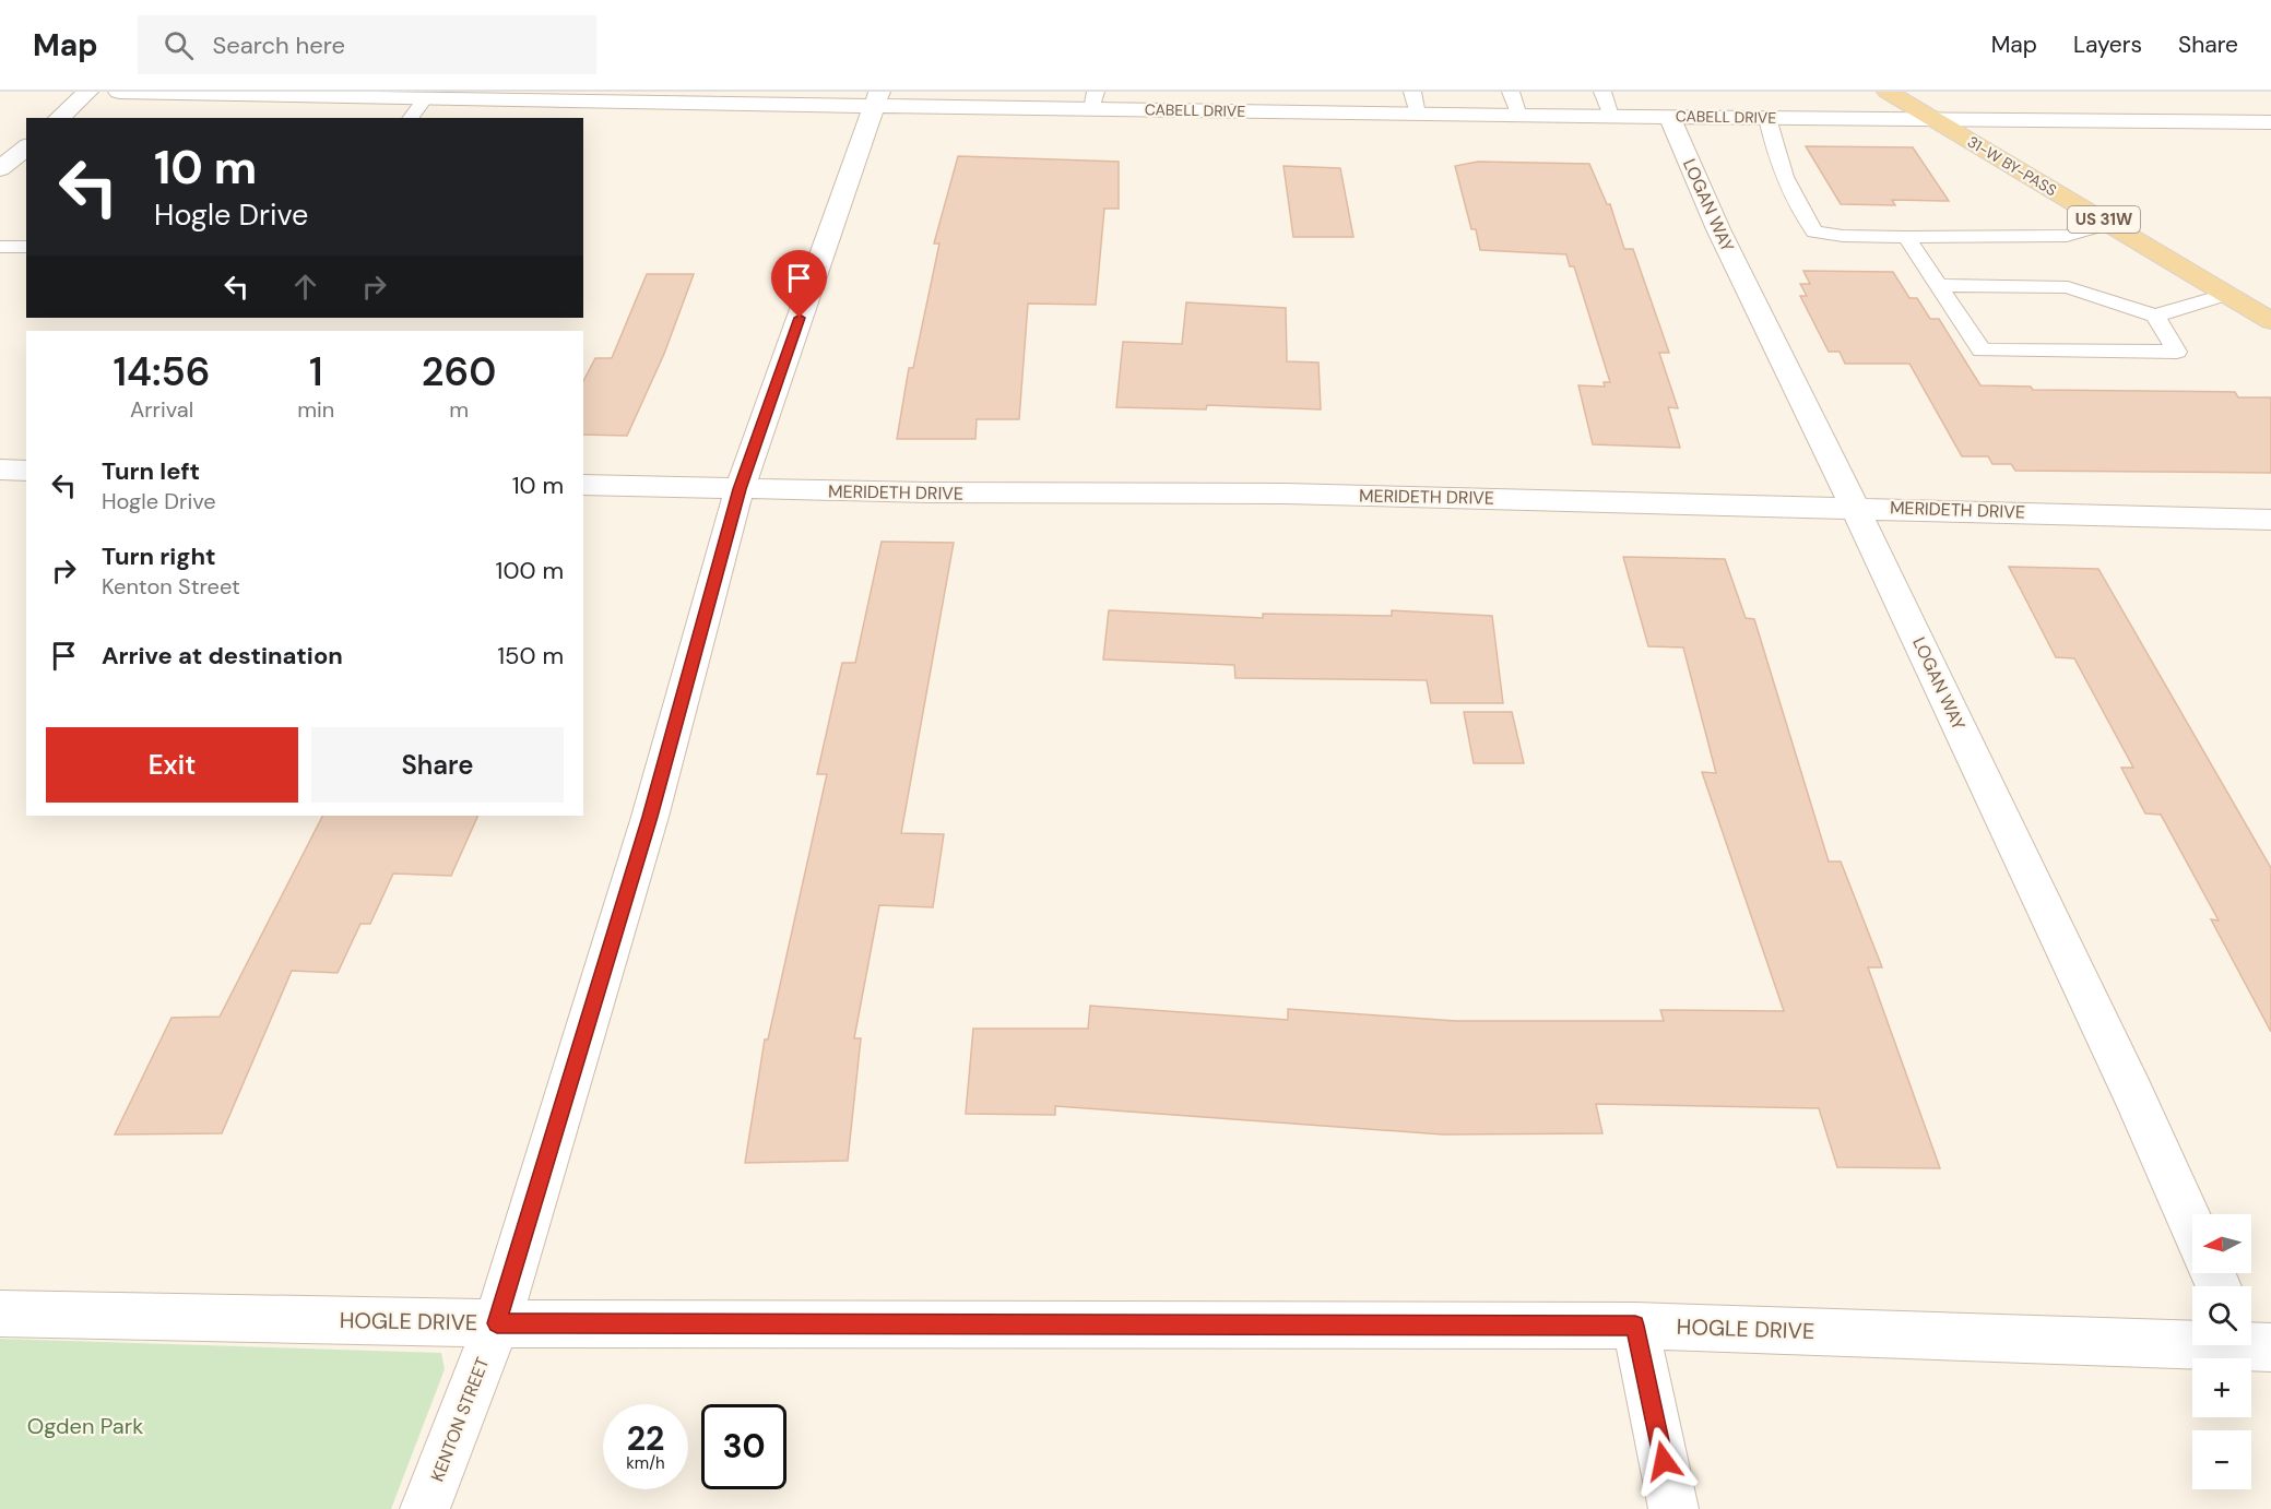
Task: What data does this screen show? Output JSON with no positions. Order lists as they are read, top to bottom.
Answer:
{
  "streets": {
    "main road": ["31-W BY-PASS", "US 31W"],
    "street": [
      "CABELL DRIVE",
      "LOGAN WAY",
      "MERIDETH DRIVE",
      "HOGLE DRIVE",
      "KENTON STREET"
    ]
  },
  "crossings": [
    ["CABELL DRIVE", "31-W BY-PASS"],
    ["CABELL DRIVE", "LOGAN WAY"],
    ["CABELL DRIVE", "KENTON STREET"],
    ["LOGAN WAY", "MERIDETH DRIVE"],
    ["MERIDETH DRIVE", "KENTON STREET"],
    ["HOGLE DRIVE", "KENTON STREET"]
  ],
  "parks": ["Ogden Park"],
  "north": "left",
  "page": {
    "header": "Map",
    "search": "Search here",
    "nav": ["Map", "Layers", "Share"],
    "turn": ["10 m", "Hogle Drive"],
    "eta": [
      "14:56",
      "Arrival",
      "1",
      "min",
      "260",
      "m"
    ],
    "list": [
      {
        "name": "Turn left",
        "note": "Hogle Drive",
        "value": "10 m"
      },
      {
        "name": "Turn right",
        "note": "Kenton Street",
        "value": "100 m"
      },
      {
        "name": "Arrive at destination",
        "value": "150 m"
      }
    ],
    "buttons": ["Exit", "Share"],
    "map_buttons": ["+", "−"],
    "speed": "22 km/h",
    "limit": "30"
  }
}
